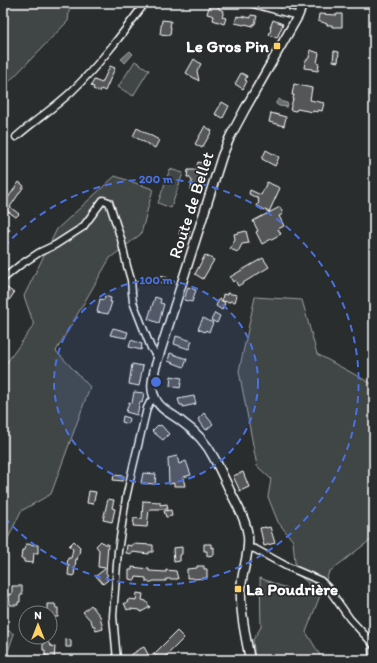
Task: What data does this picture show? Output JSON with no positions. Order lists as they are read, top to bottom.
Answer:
{
  "streets": {
    "main road": ["Route de Bellet"]
  },
  "places": {
    "transit": ["Le Gros Pin", "La Poudrière"]
  },
  "north": "top",
  "rings": ["200 m", "100 m"]
}
